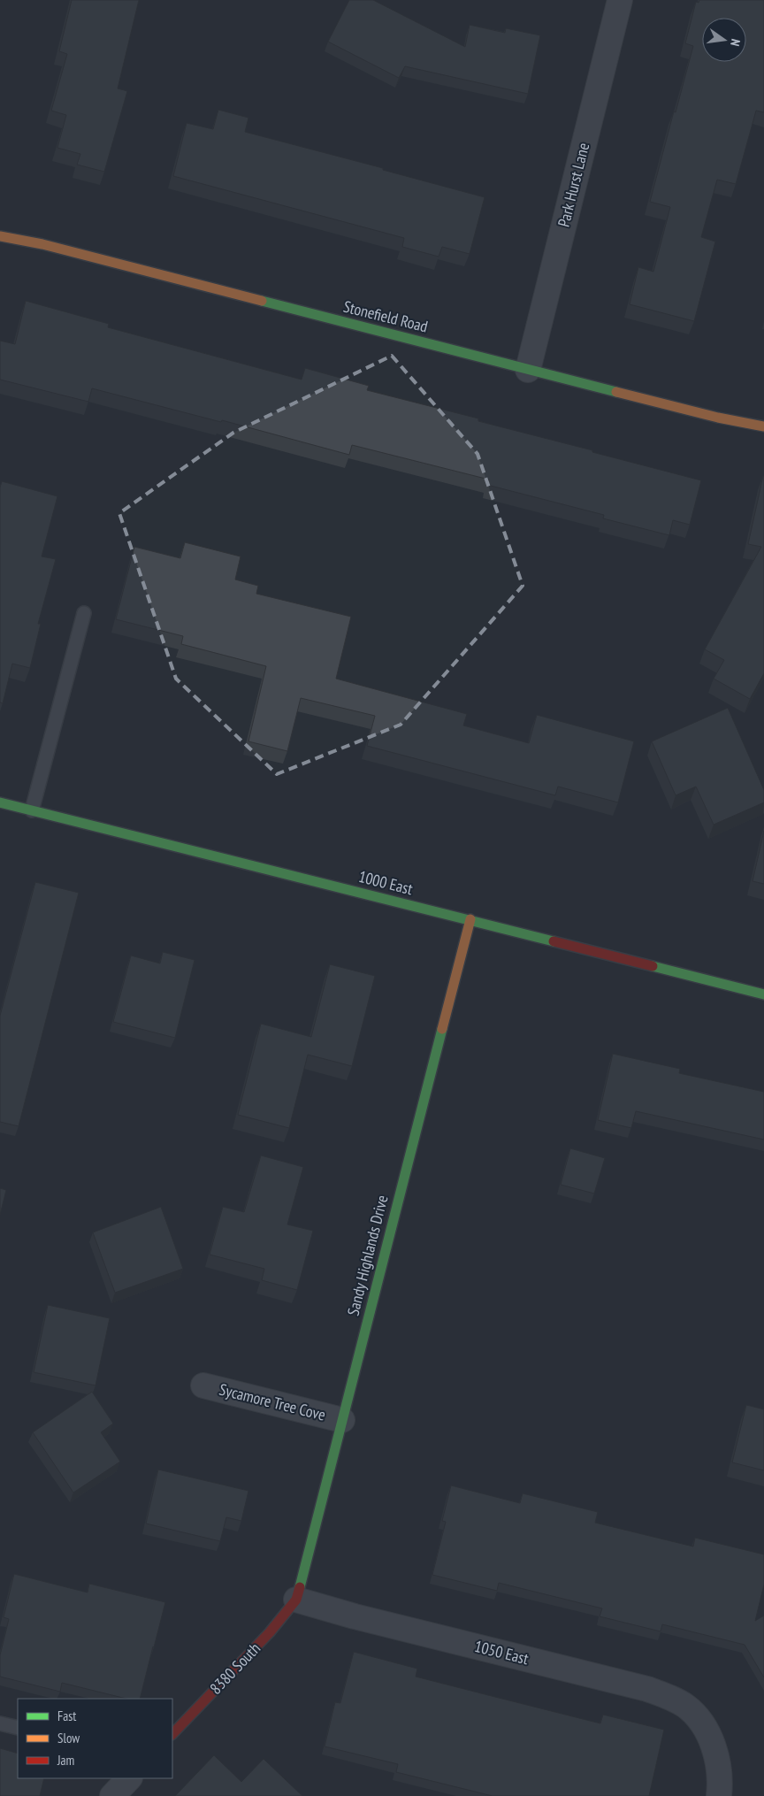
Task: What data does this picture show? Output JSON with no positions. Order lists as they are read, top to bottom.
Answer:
{
  "streets": {
    "street": [
      "Park Hurst Lane",
      "Stonefield Road",
      "1000 East",
      "Sandy Highlands Drive",
      "Sycamore Tree Cove",
      "1050 East",
      "8380 South"
    ]
  },
  "crossings": [
    ["Park Hurst Lane", "Stonefield Road"],
    ["1000 East", "Sandy Highlands Drive"],
    ["Sandy Highlands Drive", "Sycamore Tree Cove"],
    ["Sandy Highlands Drive", "1050 East"],
    ["Sandy Highlands Drive", "8380 South"],
    ["1050 East", "8380 South"]
  ],
  "legend": ["Fast", "Slow", "Jam"],
  "north": "right"
}
